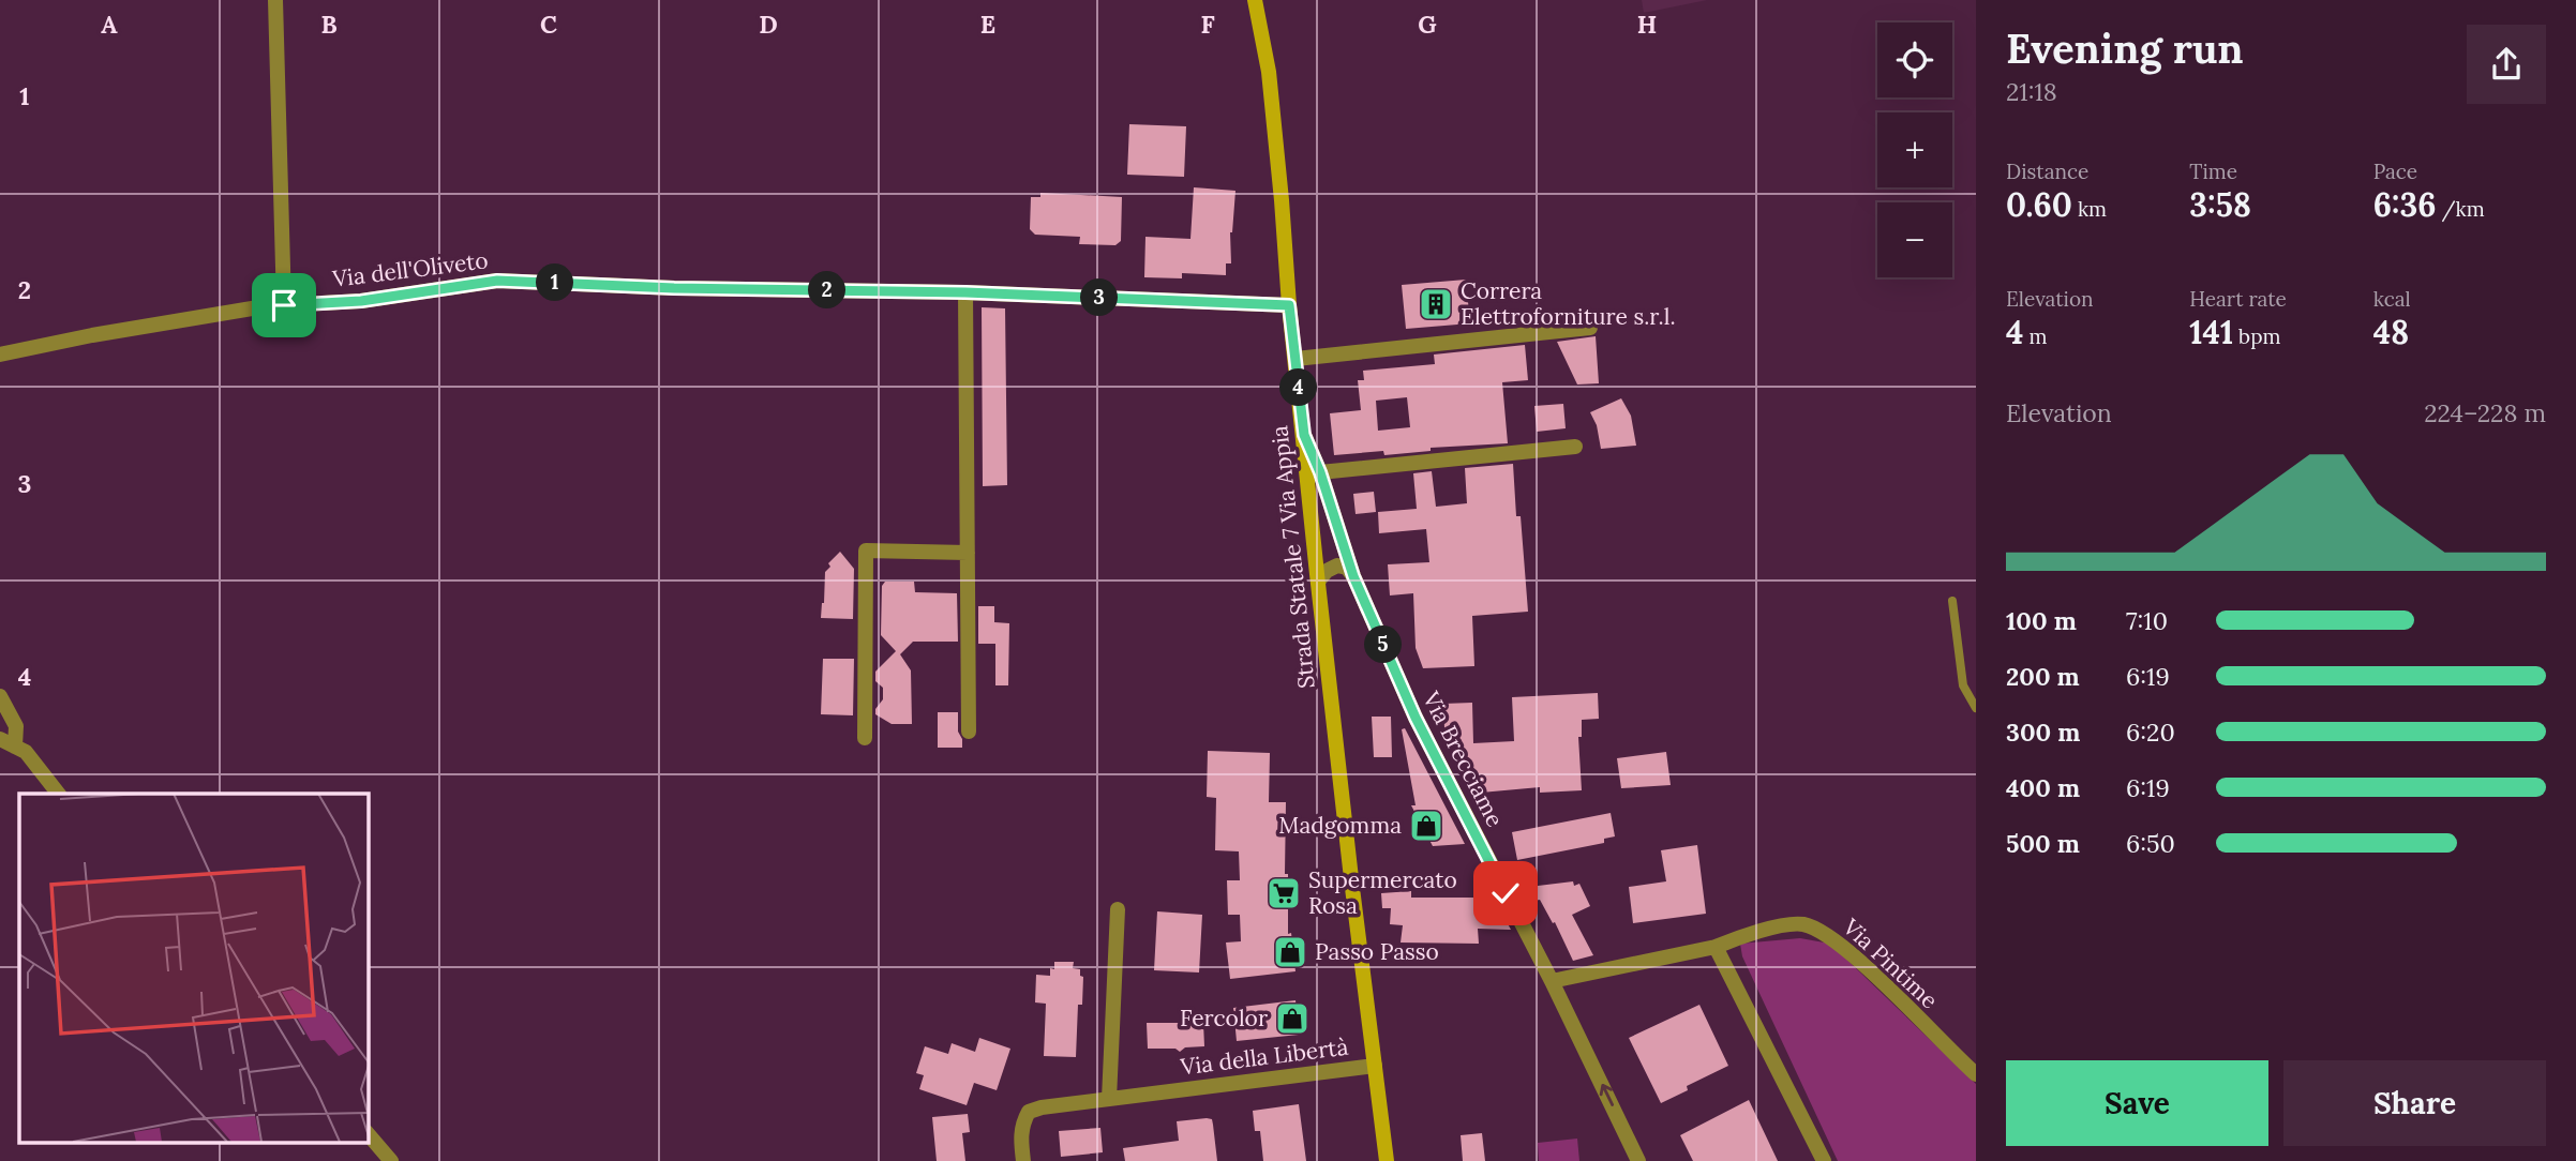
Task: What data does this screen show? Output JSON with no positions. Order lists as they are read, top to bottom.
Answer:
{
  "streets": {
    "main road": ["Strada Statale 7 Via Appia", "Via della Libertà"],
    "street": ["Via dell'Oliveto", "Via Brecciame", "Via Pintime"]
  },
  "crossings": [
    ["Via dell'Oliveto", "Strada Statale 7 Via Appia"],
    ["Strada Statale 7 Via Appia", "Via Brecciame"],
    ["Strada Statale 7 Via Appia", "Via della Libertà"],
    ["Via Brecciame", "Via Pintime"]
  ],
  "places": {
    "building": ["Correra Elettroforniture s.r.l."],
    "shop": ["Madgomma", "Passo Passo", "Fercolor"],
    "supermarket": ["Supermercato Rosa"]
  },
  "page": {
    "heading": ["Evening run", "21:18"],
    "map_buttons": ["+", "−"],
    "stats": [
      ["Distance", "0.60 km"],
      ["Time", "3:58"],
      ["Pace", "6:36 /km"],
      ["Elevation", "4 m"],
      ["Heart rate", "141 bpm"],
      ["kcal", "48"]
    ],
    "pins": [
      "1",
      "2",
      "3",
      "4",
      "5"
    ],
    "chart": ["Elevation", "224–228 m"],
    "list": [
      {
        "name": "100 m",
        "note": "7:10"
      },
      {
        "name": "200 m",
        "note": "6:19"
      },
      {
        "name": "300 m",
        "note": "6:20"
      },
      {
        "name": "400 m",
        "note": "6:19"
      },
      {
        "name": "500 m",
        "note": "6:50"
      }
    ],
    "buttons": ["Save", "Share"]
  },
  "grid": {
    "columns": [
      "A",
      "B",
      "C",
      "D",
      "E",
      "F",
      "G",
      "H"
    ],
    "rows": [
      "1",
      "2",
      "3",
      "4"
    ]
  }
}
